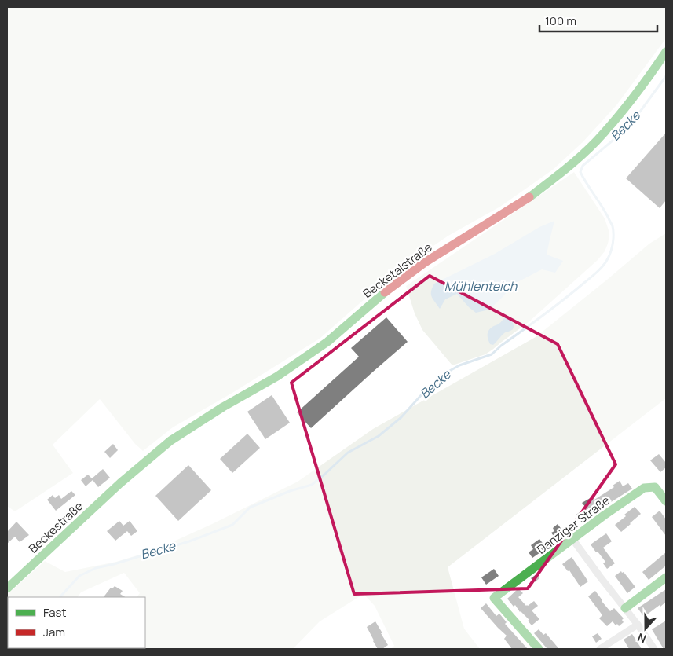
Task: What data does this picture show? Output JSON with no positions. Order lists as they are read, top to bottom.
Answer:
{
  "streets": {
    "main road": ["Becketalstraße", "Danziger Straße", "Beckestraße"]
  },
  "crossings": [
    ["Becketalstraße", "Beckestraße"]
  ],
  "water": ["Becke", "Mühlenteich"],
  "legend": ["Fast", "Jam"],
  "scale_bar": "100 m",
  "north": "bottom"
}
